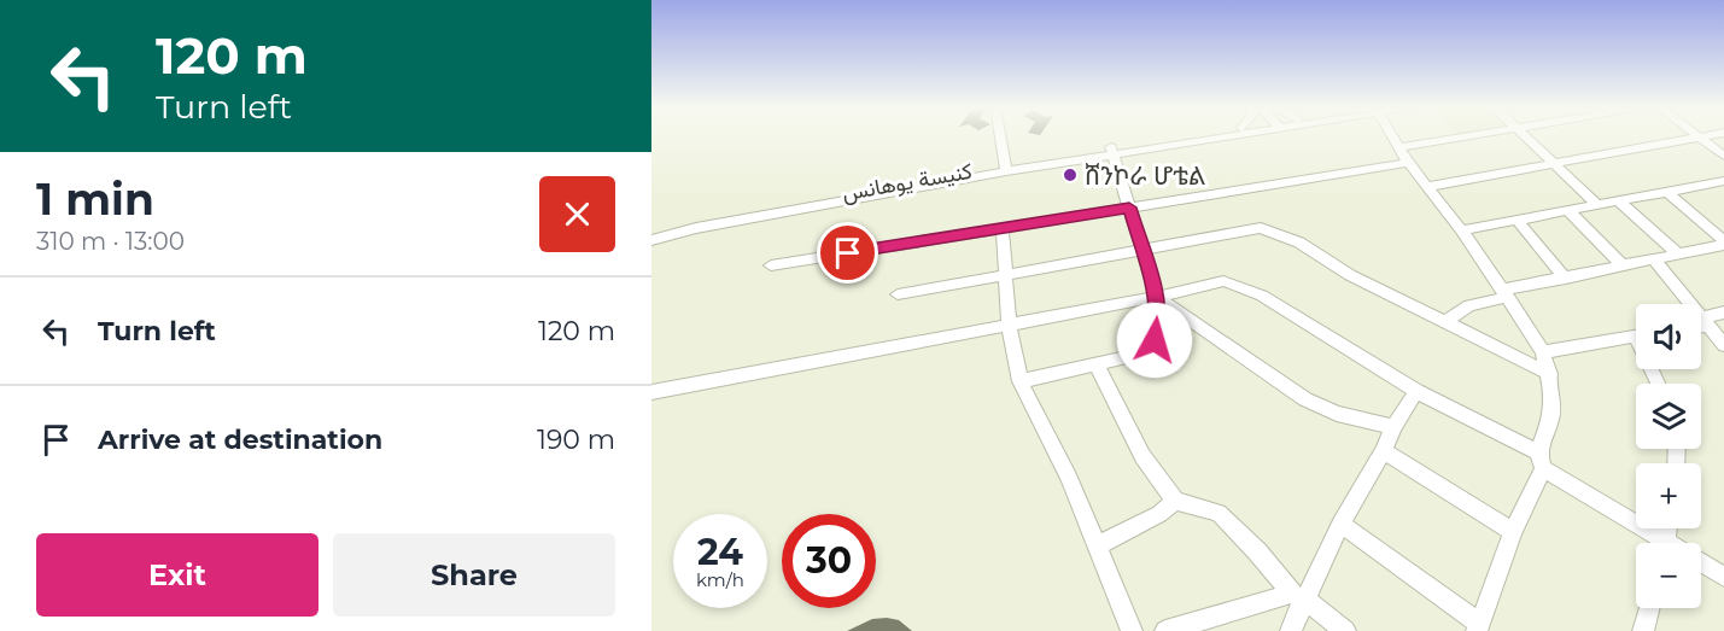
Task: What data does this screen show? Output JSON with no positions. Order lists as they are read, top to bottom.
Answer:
{
  "streets": {
    "street": ["كنيسة يوهانس"]
  },
  "places": ["ሸንኮራ ሆቴል"],
  "page": {
    "turn": ["120 m", "Turn left"],
    "heading": ["1 min", "310 m · 13:00"],
    "list": [
      {
        "name": "Turn left",
        "value": "120 m"
      },
      {
        "name": "Arrive at destination",
        "value": "190 m"
      }
    ],
    "map_buttons": ["+", "−"],
    "speed": "24 km/h",
    "limit": "30",
    "buttons": ["Exit", "Share"]
  }
}
